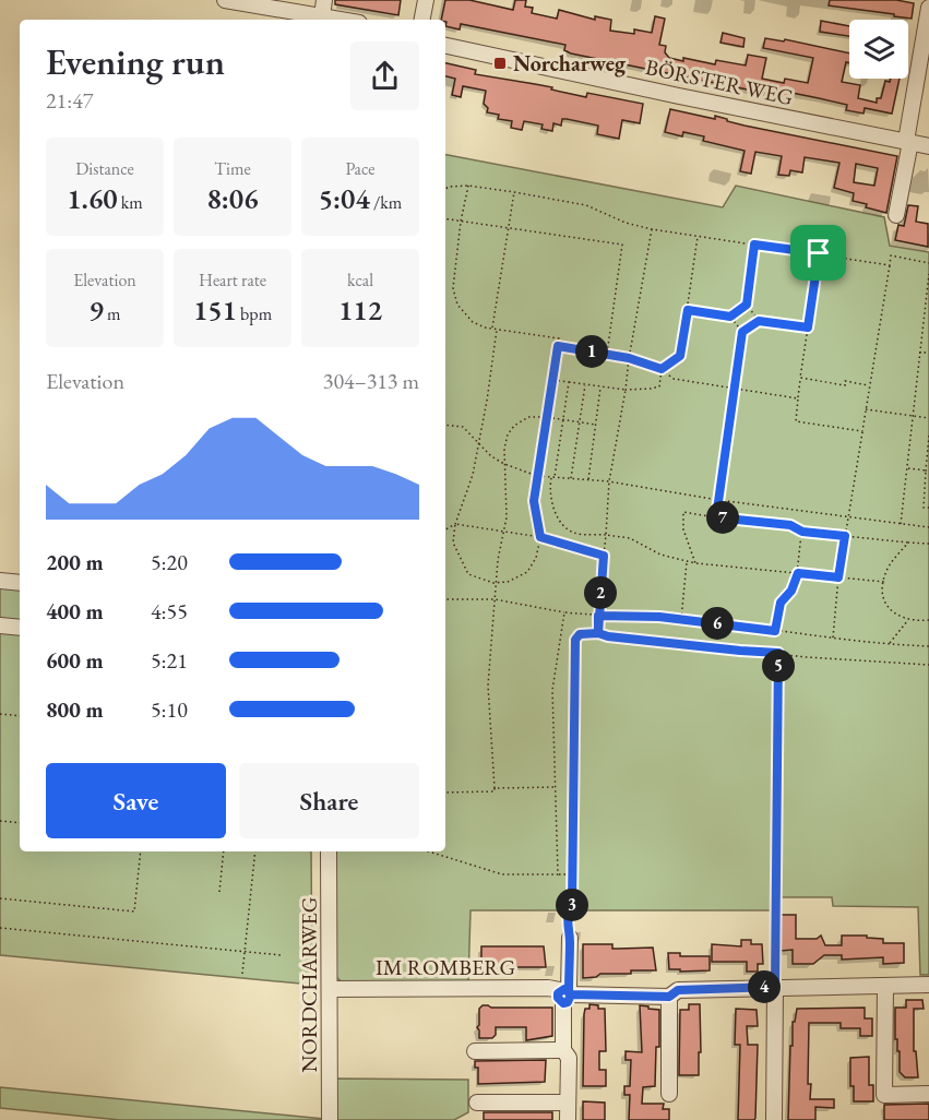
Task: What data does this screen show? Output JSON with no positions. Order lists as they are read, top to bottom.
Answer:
{
  "streets": {
    "street": ["BÖRSTER WEG", "IM ROMBERG", "NORDCHARWEG"]
  },
  "crossings": [
    ["IM ROMBERG", "NORDCHARWEG"]
  ],
  "places": {
    "transit": ["Norcharweg"]
  },
  "page": {
    "heading": ["Evening run", "21:47"],
    "stats": [
      ["Distance", "1.60 km"],
      ["Time", "8:06"],
      ["Pace", "5:04 /km"],
      ["Elevation", "9 m"],
      ["Heart rate", "151 bpm"],
      ["kcal", "112"]
    ],
    "pins": [
      "1",
      "7",
      "2",
      "6",
      "5",
      "3",
      "4"
    ],
    "chart": ["Elevation", "304–313 m"],
    "list": [
      {
        "name": "200 m",
        "note": "5:20"
      },
      {
        "name": "400 m",
        "note": "4:55"
      },
      {
        "name": "600 m",
        "note": "5:21"
      },
      {
        "name": "800 m",
        "note": "5:10"
      }
    ],
    "buttons": ["Save", "Share"]
  }
}
